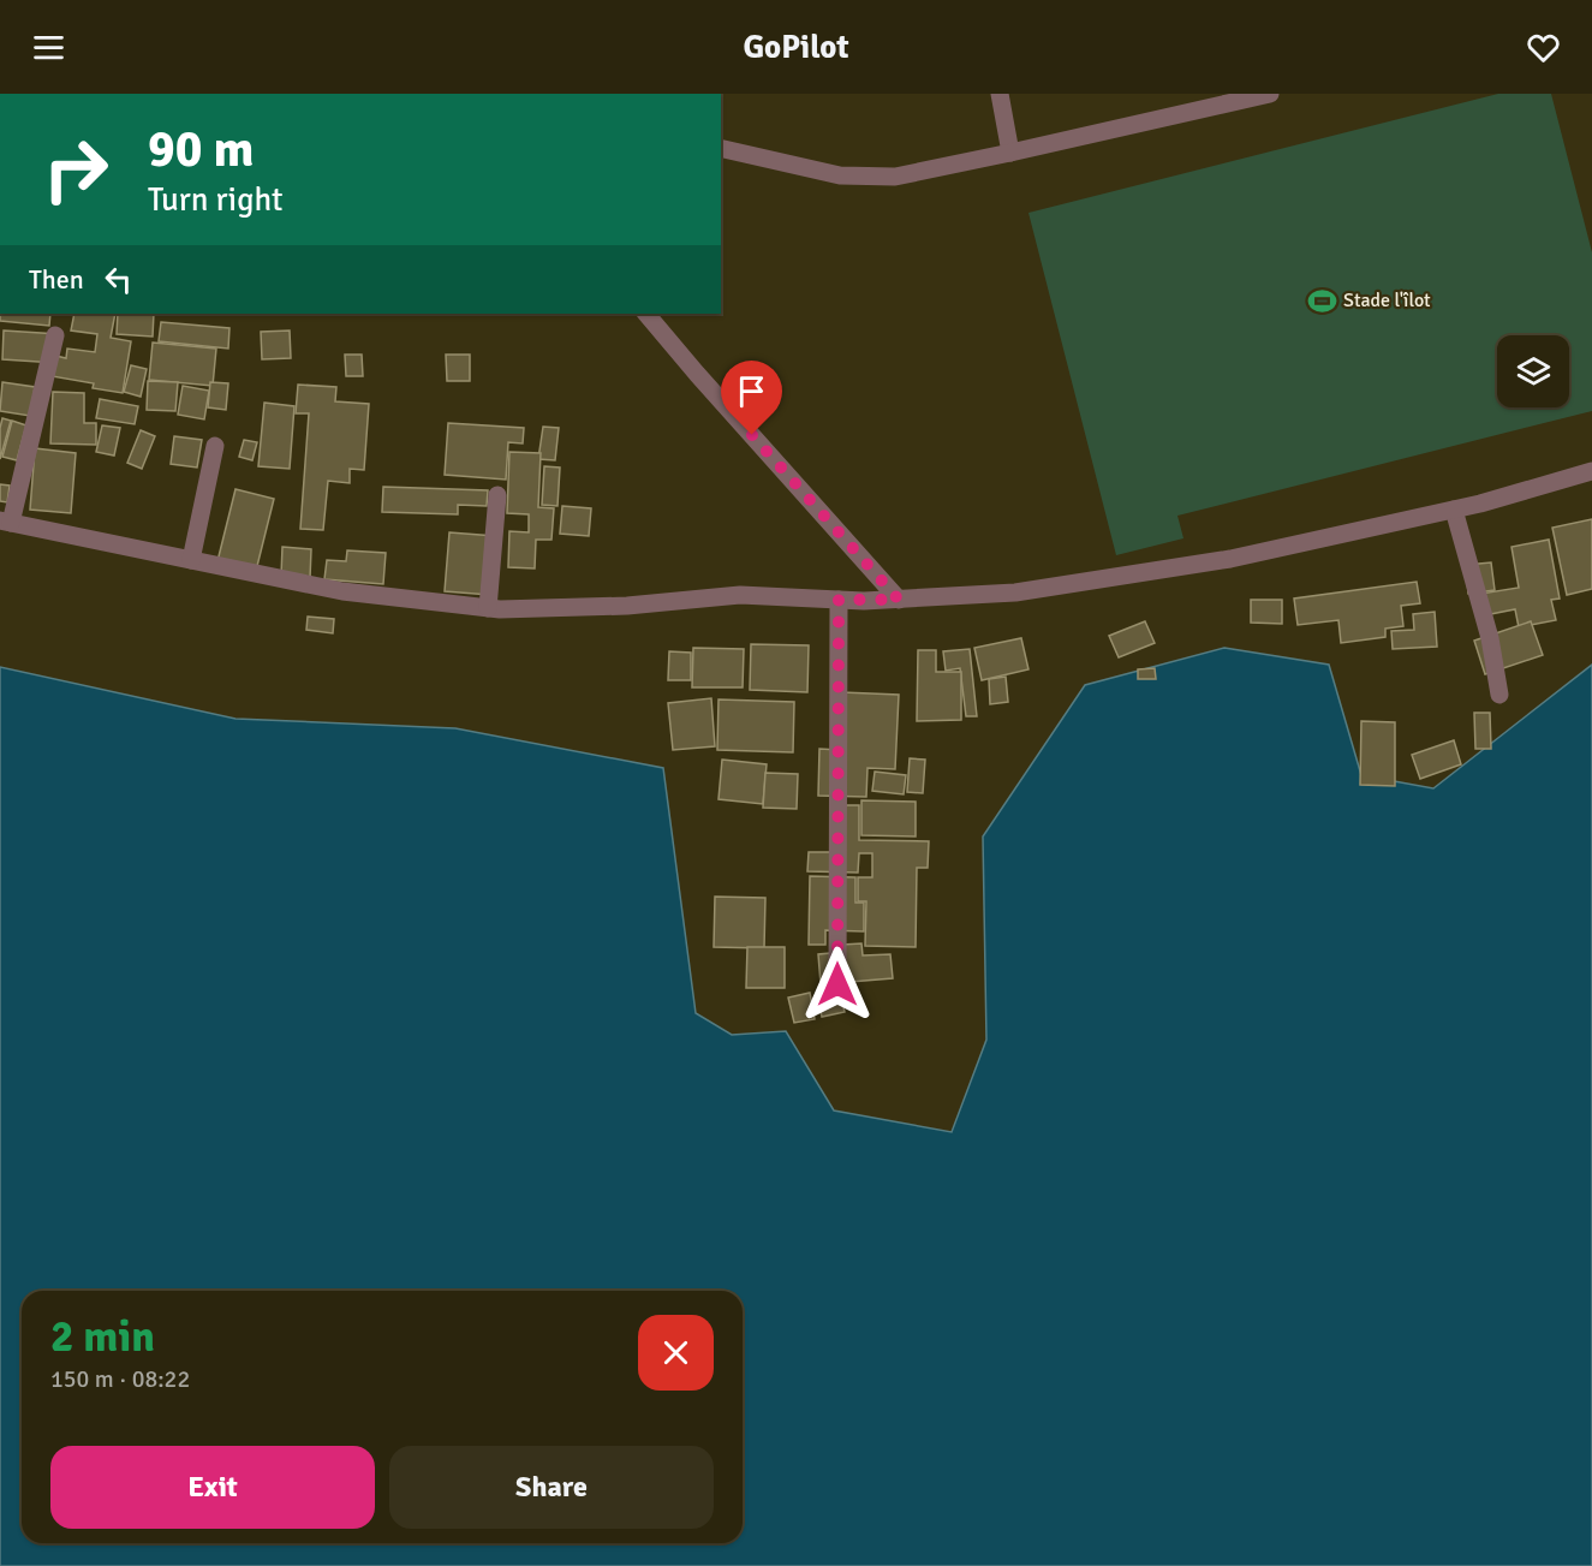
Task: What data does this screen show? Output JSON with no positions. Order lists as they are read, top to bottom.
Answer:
{
  "places": {
    "sports": ["Stade l'îlot"]
  },
  "page": {
    "header": "GoPilot",
    "turn": ["90 m", "Turn right"],
    "then": "Then",
    "heading": ["2 min", "150 m · 08:22"],
    "buttons": ["Exit", "Share"]
  }
}
